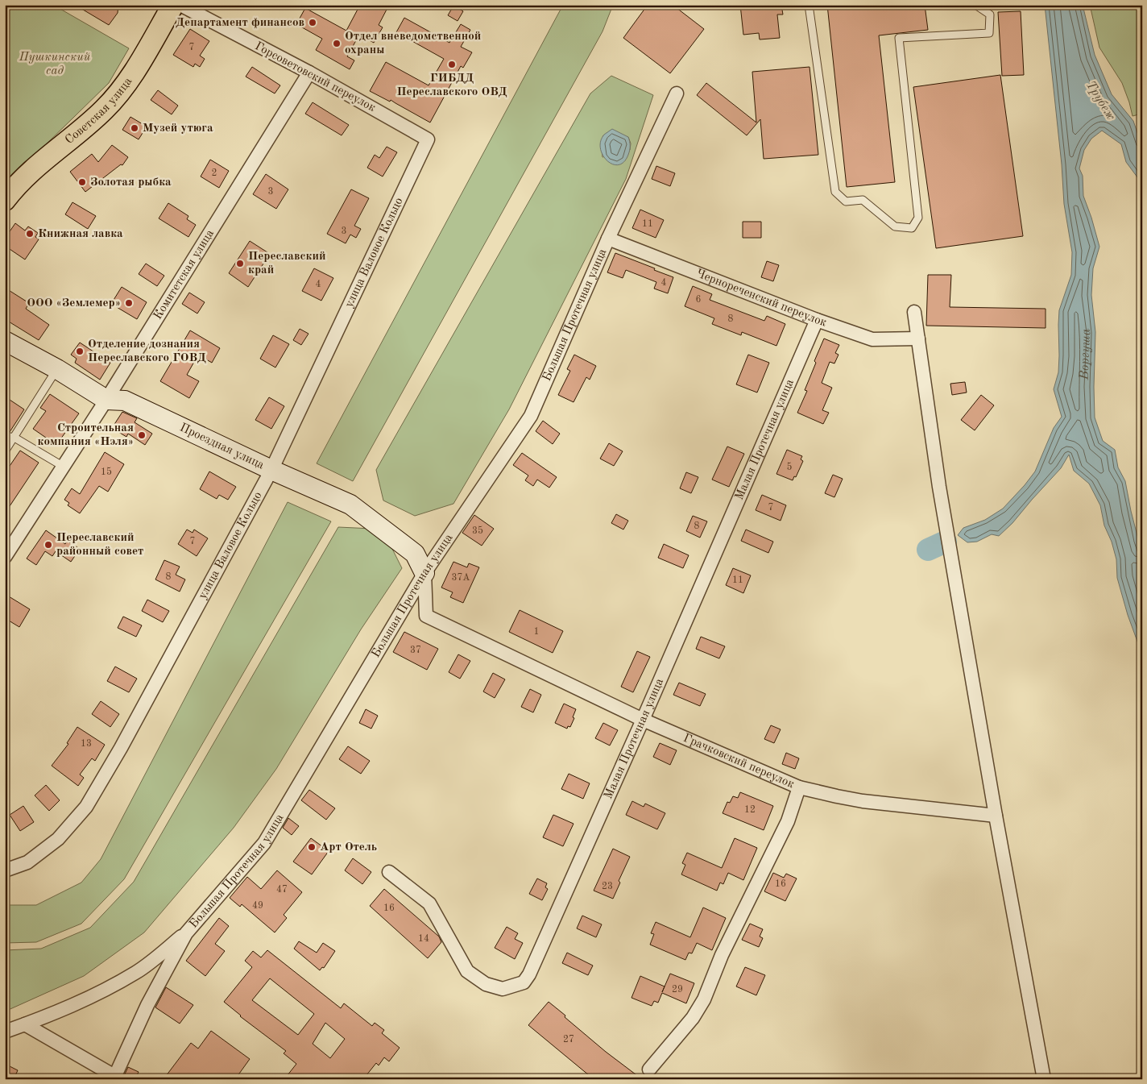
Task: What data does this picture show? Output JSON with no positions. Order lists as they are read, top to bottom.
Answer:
{
  "streets": {
    "main road": ["Советская улица"],
    "street": [
      "Горсоветовский переулок",
      "улица Валовое Кольцо",
      "Комитетская улица",
      "Чернореченский переулок",
      "Большая Протечная улица",
      "Малая Протечная улица",
      "Проездная улица",
      "Грачковский переулок"
    ]
  },
  "crossings": [
    ["Горсоветовский переулок", "улица Валовое Кольцо"],
    ["Горсоветовский переулок", "Комитетская улица"],
    ["улица Валовое Кольцо", "Проездная улица"],
    ["Комитетская улица", "Проездная улица"],
    ["Чернореченский переулок", "Большая Протечная улица"],
    ["Чернореченский переулок", "Малая Протечная улица"],
    ["Большая Протечная улица", "Проездная улица"],
    ["Большая Протечная улица", "Грачковский переулок"],
    ["Малая Протечная улица", "Грачковский переулок"],
    ["Проездная улица", "Грачковский переулок"]
  ],
  "water": ["Трубеж", "Воргуша"],
  "parks": ["Пушкинский сад"],
  "places": [
    "Департамент финансов",
    "Отдел вневедомственной охраны",
    "ГИБДД Переславского ОВД",
    "Музей утюга",
    "Золотая рыбка",
    "Книжная лавка",
    "Переславский край",
    "ООО «Землемер»",
    "Отделение дознания Переславского ГОВД",
    "Строительная компания «Нэля»",
    "Переславский районный совет",
    "Арт Отель"
  ],
  "house_numbers": [
    "7",
    "2",
    "3",
    "11",
    "3",
    "4",
    "4",
    "6",
    "8",
    "5",
    "15",
    "7",
    "8",
    "35",
    "7",
    "8",
    "37А",
    "11",
    "1",
    "37",
    "13",
    "12",
    "16",
    "23",
    "47",
    "49",
    "16",
    "14",
    "29",
    "27"
  ]
}
